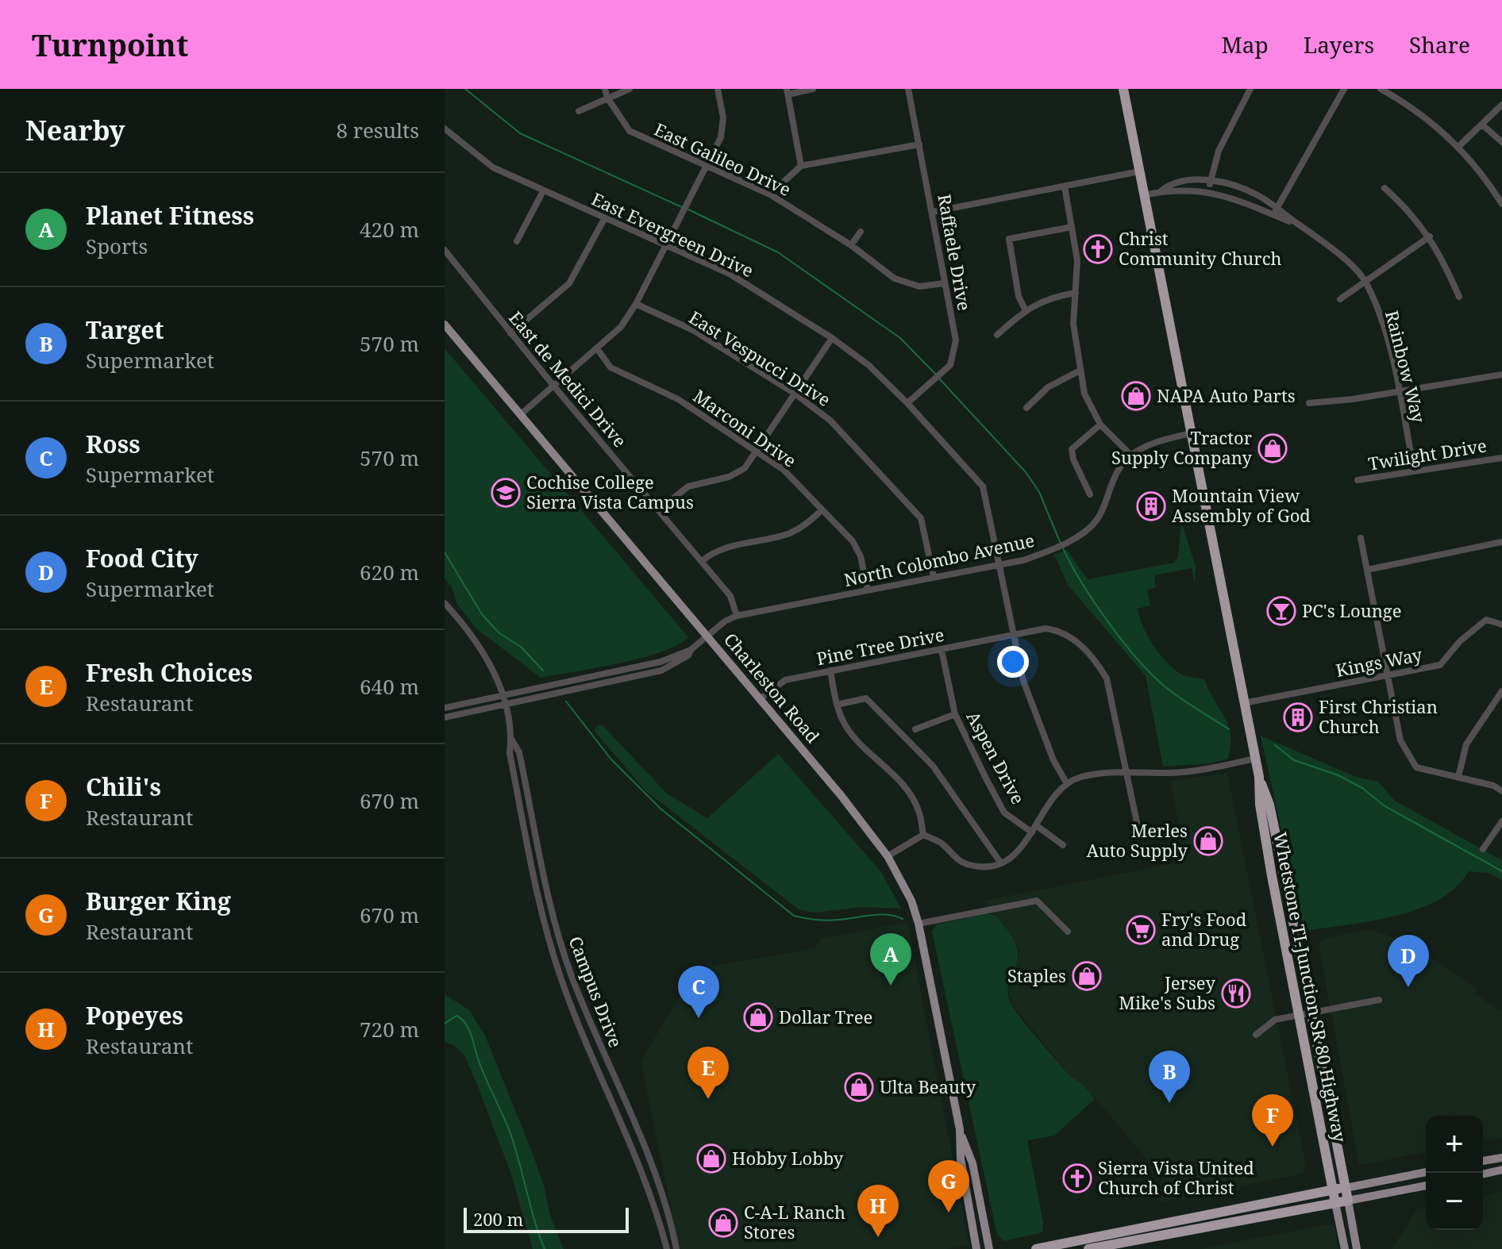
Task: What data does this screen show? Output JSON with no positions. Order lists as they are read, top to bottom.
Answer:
{
  "streets": {
    "highway": ["Whetstone TI-Junction SR 80 Highway"],
    "main road": ["Charleston Road"],
    "street": [
      "East Galileo Drive",
      "East Evergreen Drive",
      "Raffaele Drive",
      "East Vespucci Drive",
      "Rainbow Way",
      "East de Medici Drive",
      "Marconi Drive",
      "Twilight Drive",
      "North Colombo Avenue",
      "Pine Tree Drive",
      "Kings Way",
      "Aspen Drive",
      "Campus Drive"
    ]
  },
  "crossings": [
    ["East Galileo Drive", "Raffaele Drive"],
    ["East Evergreen Drive", "Raffaele Drive"],
    ["East Evergreen Drive", "North Colombo Avenue"],
    ["East Evergreen Drive", "Pine Tree Drive"],
    ["East Vespucci Drive", "North Colombo Avenue"],
    ["Rainbow Way", "Twilight Drive"],
    ["Rainbow Way", "Whetstone TI-Junction SR 80 Highway"],
    ["East de Medici Drive", "North Colombo Avenue"],
    ["Marconi Drive", "North Colombo Avenue"],
    ["North Colombo Avenue", "Charleston Road"],
    ["North Colombo Avenue", "Campus Drive"],
    ["Pine Tree Drive", "Charleston Road"],
    ["Pine Tree Drive", "Aspen Drive"],
    ["Kings Way", "Whetstone TI-Junction SR 80 Highway"]
  ],
  "places": {
    "church": ["Christ Community Church", "Sierra Vista United Church of Christ"],
    "shop": [
      "NAPA Auto Parts",
      "Tractor Supply Company",
      "Merles Auto Supply",
      "Staples",
      "Dollar Tree",
      "Ulta Beauty",
      "Hobby Lobby",
      "C-A-L Ranch Stores"
    ],
    "school or university": ["Cochise College Sierra Vista Campus"],
    "building": ["Mountain View Assembly of God", "First Christian Church"],
    "bar": ["PC's Lounge"],
    "supermarket": ["Fry's Food and Drug"],
    "restaurant": ["Jersey Mike's Subs"]
  },
  "scale_bar": "200 m",
  "page": {
    "header": "Turnpoint",
    "nav": ["Map", "Layers", "Share"],
    "heading": ["Nearby", "8 results"],
    "list": [
      {
        "mark": "A",
        "name": "Planet Fitness",
        "note": "Sports",
        "value": "420 m"
      },
      {
        "mark": "B",
        "name": "Target",
        "note": "Supermarket",
        "value": "570 m"
      },
      {
        "mark": "C",
        "name": "Ross",
        "note": "Supermarket",
        "value": "570 m"
      },
      {
        "mark": "D",
        "name": "Food City",
        "note": "Supermarket",
        "value": "620 m"
      },
      {
        "mark": "E",
        "name": "Fresh Choices",
        "note": "Restaurant",
        "value": "640 m"
      },
      {
        "mark": "F",
        "name": "Chili's",
        "note": "Restaurant",
        "value": "670 m"
      },
      {
        "mark": "G",
        "name": "Burger King",
        "note": "Restaurant",
        "value": "670 m"
      },
      {
        "mark": "H",
        "name": "Popeyes",
        "note": "Restaurant",
        "value": "720 m"
      }
    ],
    "pins": [
      "A",
      "D",
      "C",
      "E",
      "B",
      "F",
      "G",
      "H"
    ],
    "map_buttons": ["+", "−"],
    "scale": "200 m"
  }
}
